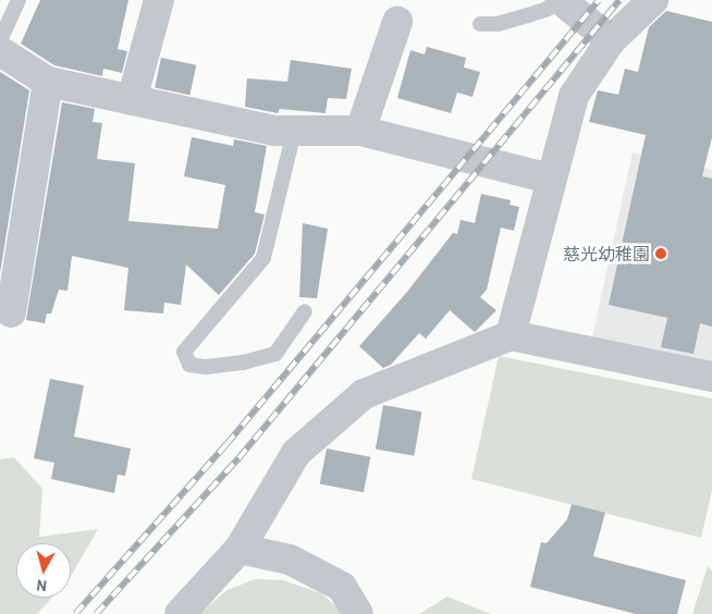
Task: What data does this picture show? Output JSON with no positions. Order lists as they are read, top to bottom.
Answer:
{
  "places": ["慈光幼稚園"],
  "north": "bottom"
}
